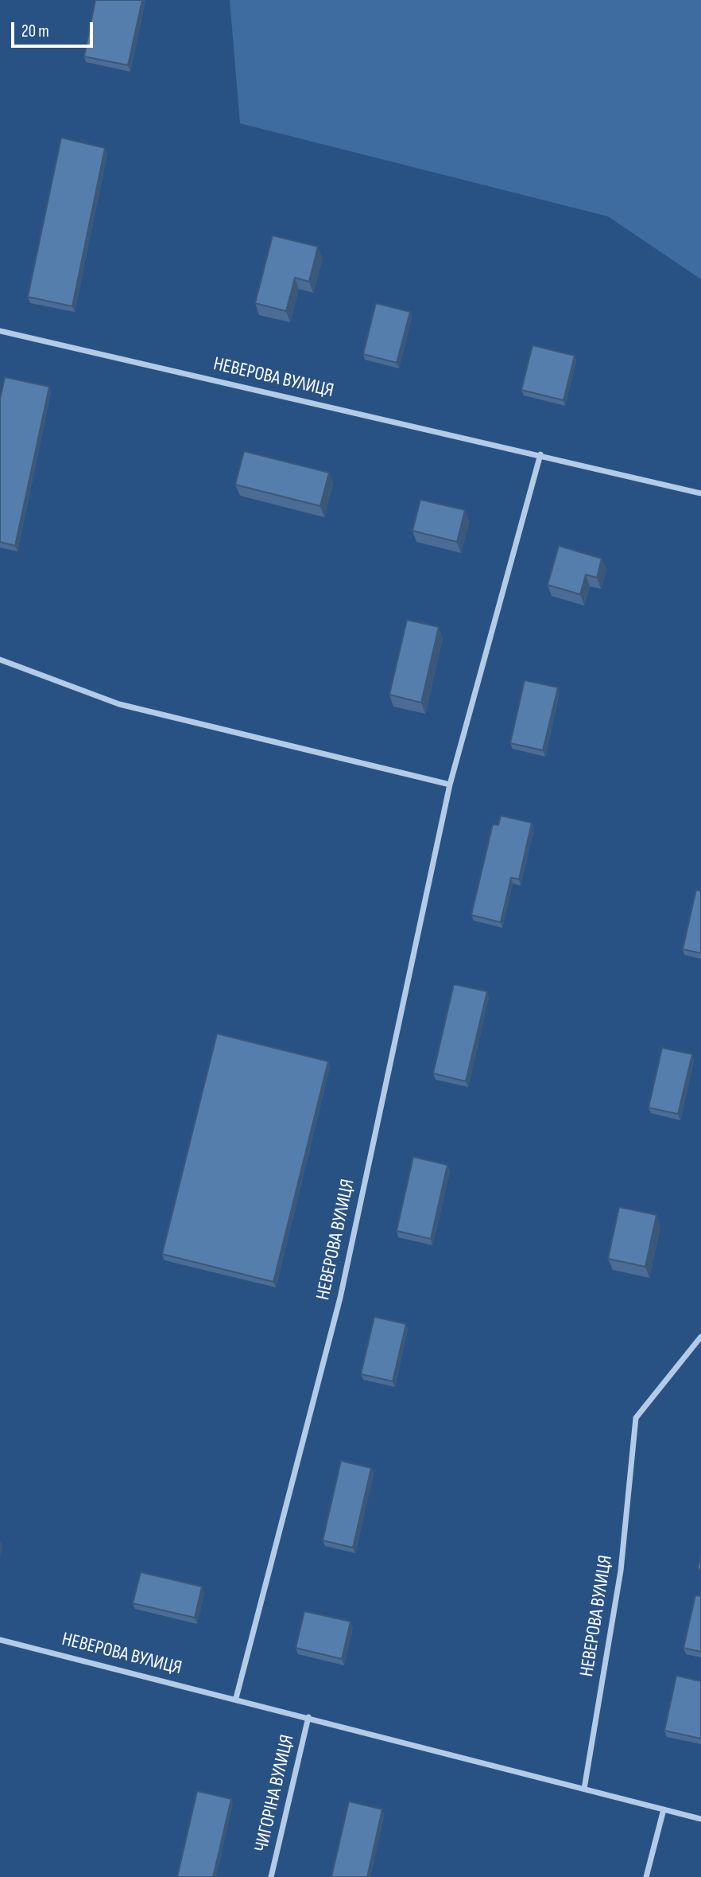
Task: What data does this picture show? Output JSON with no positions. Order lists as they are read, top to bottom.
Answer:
{
  "streets": {
    "street": ["НЕВЕРОВА ВУЛИЦЯ", "ЧИГОРІНА ВУЛИЦЯ"]
  },
  "crossings": [
    ["НЕВЕРОВА ВУЛИЦЯ", "ЧИГОРІНА ВУЛИЦЯ"]
  ],
  "scale_bar": "20 m"
}
